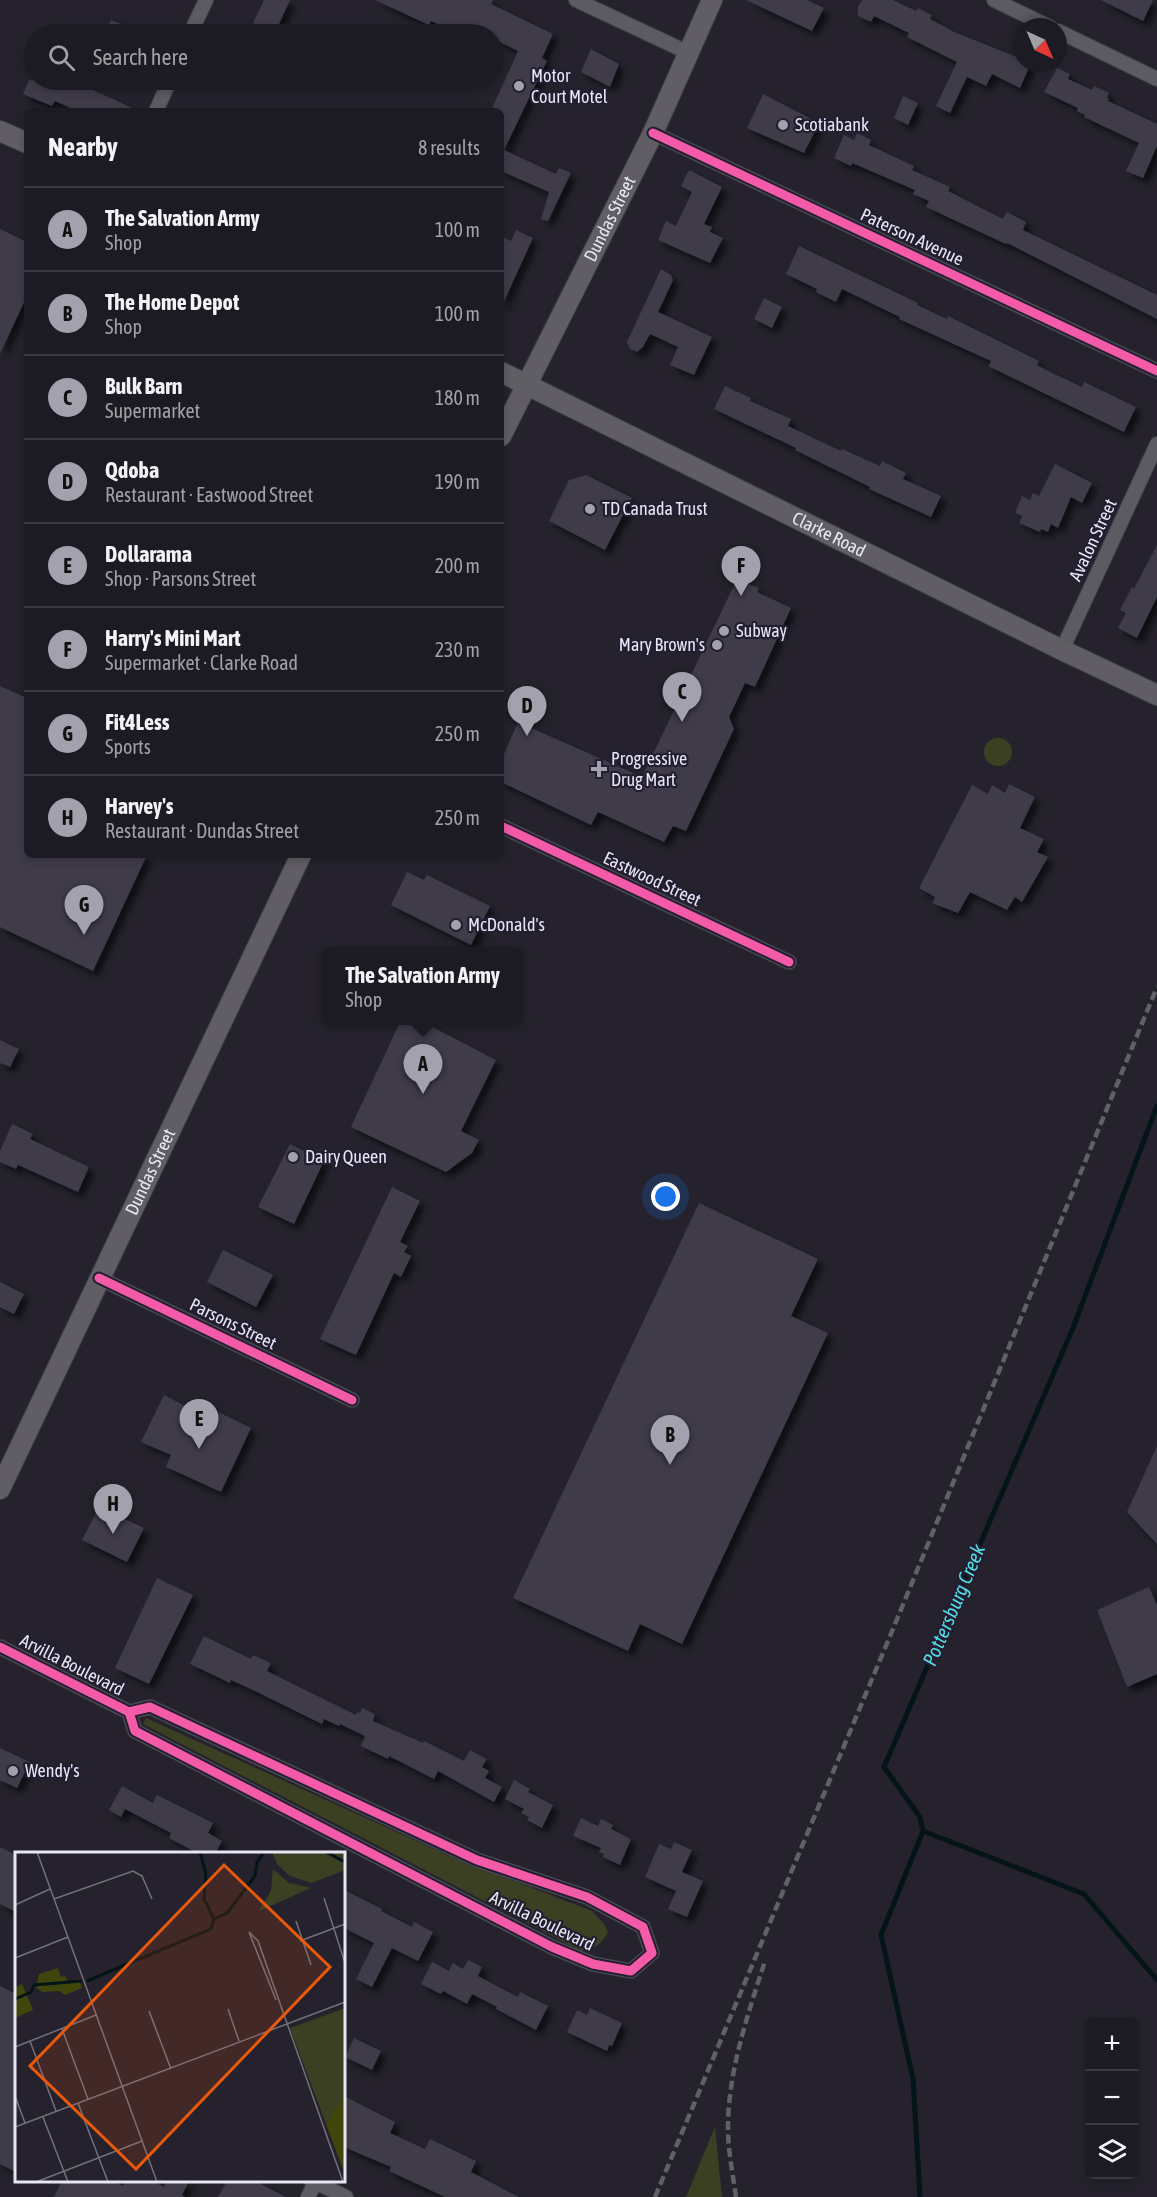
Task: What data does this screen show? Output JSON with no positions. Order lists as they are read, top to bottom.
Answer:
{
  "streets": {
    "main road": ["Dundas Street", "Clarke Road"],
    "street": [
      "Paterson Avenue",
      "Avalon Street",
      "Eastwood Street",
      "Parsons Street",
      "Arvilla Boulevard"
    ]
  },
  "crossings": [
    ["Dundas Street", "Paterson Avenue"],
    ["Dundas Street", "Clarke Road"],
    ["Dundas Street", "Parsons Street"],
    ["Clarke Road", "Avalon Street"]
  ],
  "water": ["Pottersburg Creek"],
  "places": {
    "other": [
      "Motor Court Motel",
      "Scotiabank",
      "TD Canada Trust",
      "Subway",
      "Mary Brown's",
      "McDonald's",
      "Dairy Queen",
      "Wendy's"
    ],
    "health": ["Progressive Drug Mart"]
  },
  "north": "bottom right",
  "page": {
    "search": "Search here",
    "heading": ["Nearby", "8 results"],
    "list": [
      {
        "mark": "A",
        "name": "The Salvation Army",
        "note": "Shop",
        "value": "100 m"
      },
      {
        "mark": "B",
        "name": "The Home Depot",
        "note": "Shop",
        "value": "100 m"
      },
      {
        "mark": "C",
        "name": "Bulk Barn",
        "note": "Supermarket",
        "value": "180 m"
      },
      {
        "mark": "D",
        "name": "Qdoba",
        "note": "Restaurant · Eastwood Street",
        "value": "190 m"
      },
      {
        "mark": "E",
        "name": "Dollarama",
        "note": "Shop · Parsons Street",
        "value": "200 m"
      },
      {
        "mark": "F",
        "name": "Harry's Mini Mart",
        "note": "Supermarket · Clarke Road",
        "value": "230 m"
      },
      {
        "mark": "G",
        "name": "Fit4Less",
        "note": "Sports",
        "value": "250 m"
      },
      {
        "mark": "H",
        "name": "Harvey's",
        "note": "Restaurant · Dundas Street",
        "value": "250 m"
      }
    ],
    "pins": [
      "F",
      "C",
      "D",
      "G",
      "A",
      "E",
      "B",
      "H"
    ],
    "popup": ["The Salvation Army", "Shop"],
    "map_buttons": ["+", "−"]
  }
}
